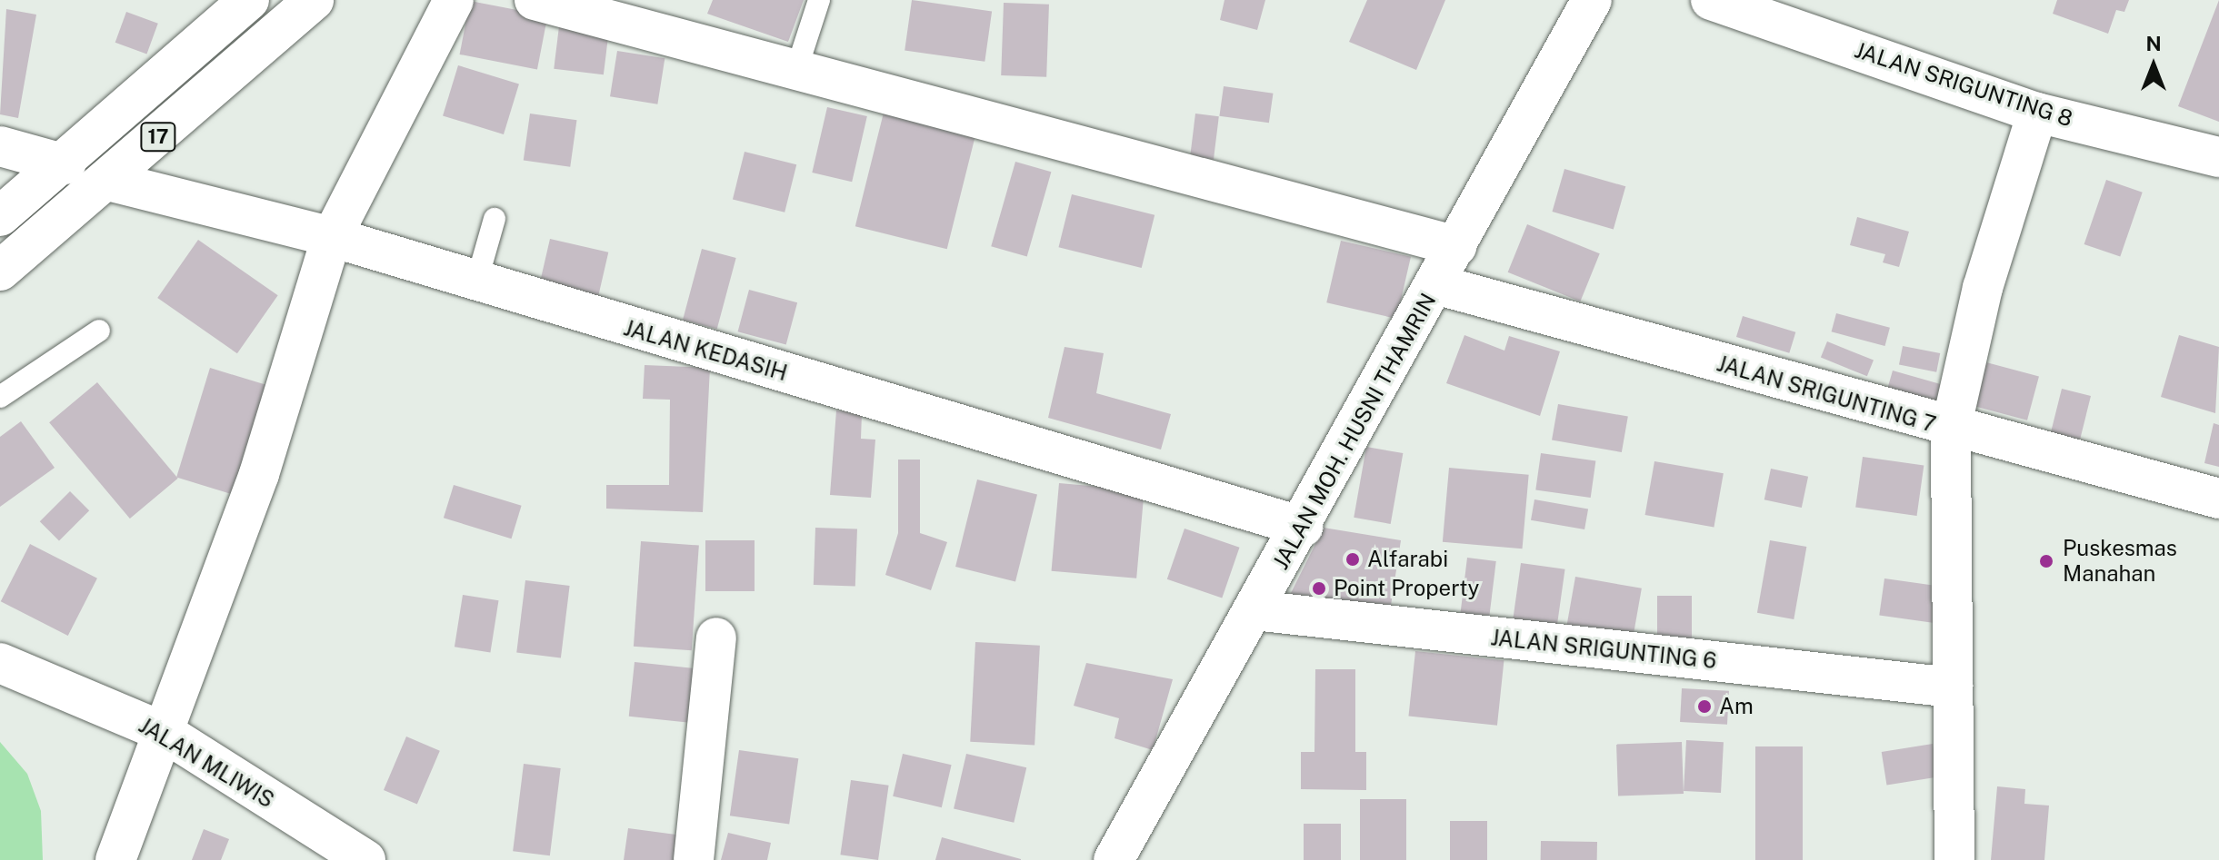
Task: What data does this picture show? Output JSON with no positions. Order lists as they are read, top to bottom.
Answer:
{
  "streets": {
    "main road": [
      "JALAN SRIGUNTING 8",
      "17",
      "JALAN KEDASIH",
      "JALAN SRIGUNTING 7",
      "JALAN MOH. HUSNI THAMRIN",
      "JALAN SRIGUNTING 6",
      "JALAN MLIWIS"
    ]
  },
  "crossings": [
    ["17", "JALAN KEDASIH"],
    ["JALAN KEDASIH", "JALAN MOH. HUSNI THAMRIN"],
    ["JALAN SRIGUNTING 7", "JALAN MOH. HUSNI THAMRIN"],
    ["JALAN MOH. HUSNI THAMRIN", "JALAN SRIGUNTING 6"]
  ],
  "places": [
    "Alfarabi",
    "Puskesmas Manahan",
    "Point Property",
    "Am"
  ],
  "north": "top"
}
